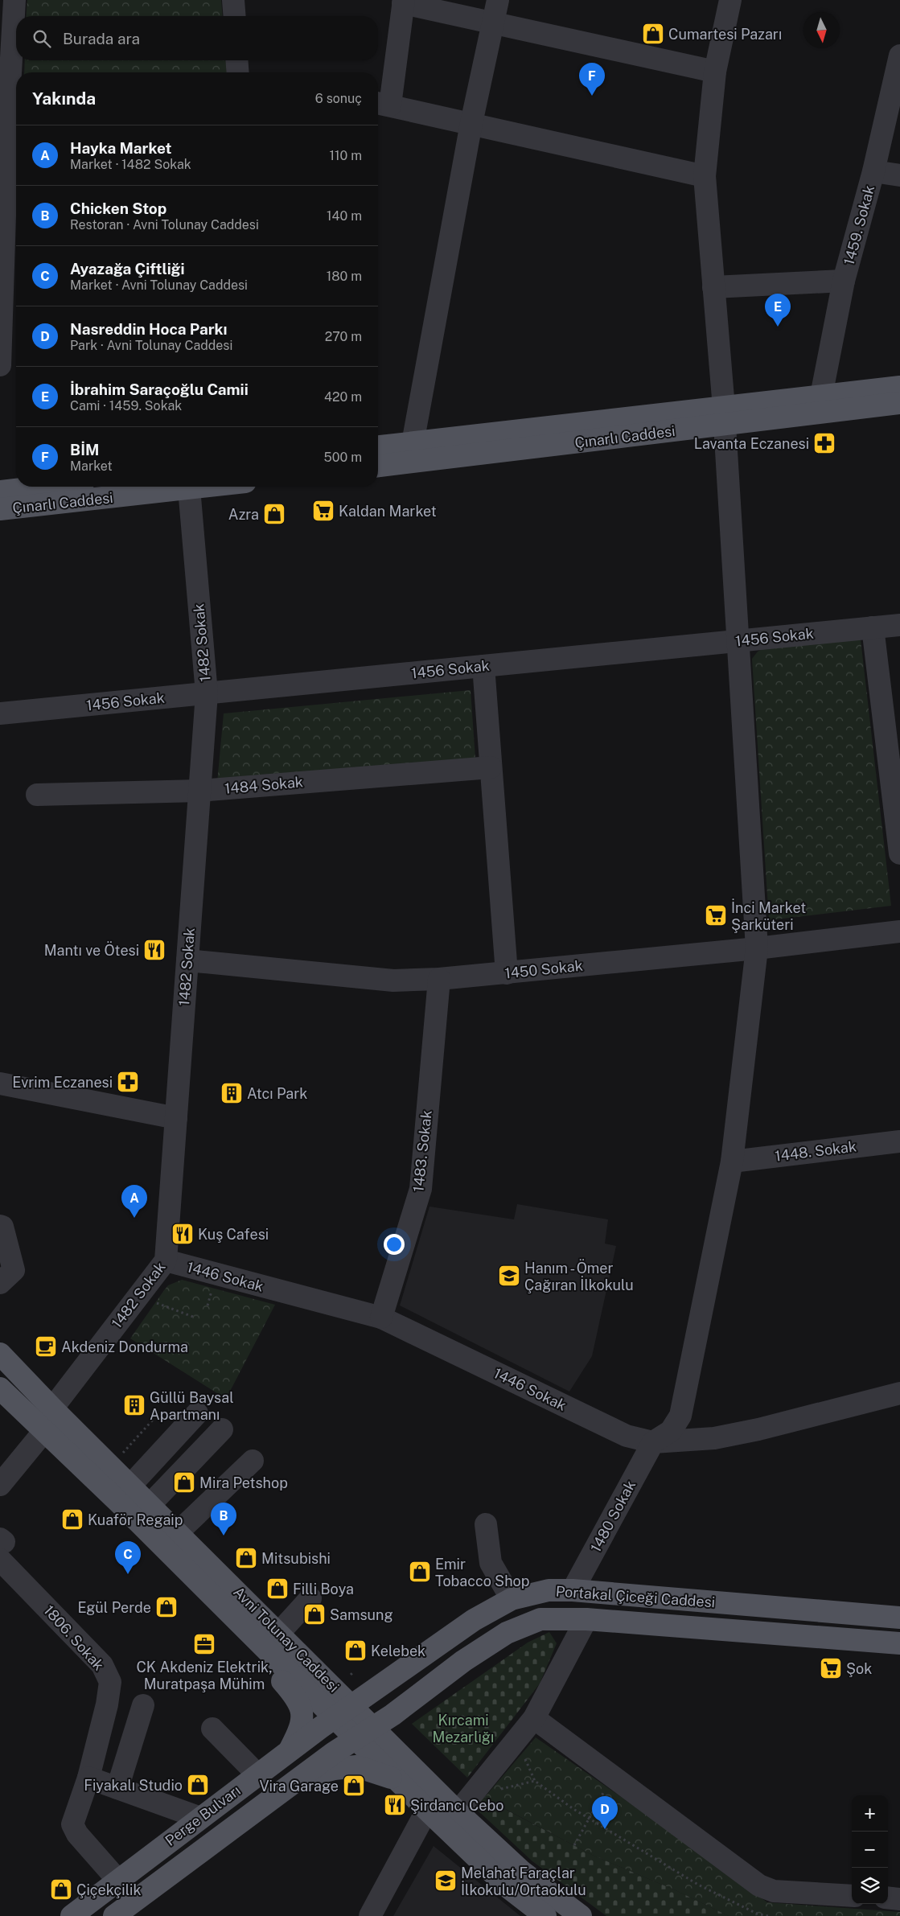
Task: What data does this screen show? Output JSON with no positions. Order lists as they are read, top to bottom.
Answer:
{
  "streets": {
    "main road": [
      "Çınarlı Caddesi",
      "Portakal Çiceği Caddesi",
      "Avni Tolunay Caddesi",
      "Perge Bulvarı"
    ],
    "street": [
      "1459. Sokak",
      "1456 Sokak",
      "1482 Sokak",
      "1484 Sokak",
      "1450 Sokak",
      "1483. Sokak",
      "1448. Sokak",
      "1446 Sokak",
      "1480 Sokak",
      "1806. Sokak"
    ]
  },
  "crossings": [
    ["1459. Sokak", "Çınarlı Caddesi"],
    ["Çınarlı Caddesi", "1482 Sokak"],
    ["1456 Sokak", "1482 Sokak"],
    ["1482 Sokak", "1484 Sokak"],
    ["1482 Sokak", "1450 Sokak"],
    ["1482 Sokak", "1446 Sokak"],
    ["1482 Sokak", "Avni Tolunay Caddesi"],
    ["1450 Sokak", "1483. Sokak"],
    ["1483. Sokak", "1446 Sokak"],
    ["1446 Sokak", "1480 Sokak"],
    ["1480 Sokak", "Portakal Çiceği Caddesi"],
    ["Portakal Çiceği Caddesi", "Avni Tolunay Caddesi"],
    ["Portakal Çiceği Caddesi", "Perge Bulvarı"],
    ["1806. Sokak", "Perge Bulvarı"],
    ["Avni Tolunay Caddesi", "Perge Bulvarı"]
  ],
  "parks": ["Kırcami Mezarlığı"],
  "places": {
    "shop": [
      "Cumartesi Pazarı",
      "Azra",
      "Mira Petshop",
      "Kuaför Regaip",
      "Mitsubishi",
      "Emir Tobacco Shop",
      "Filli Boya",
      "Egül Perde",
      "Samsung",
      "Kelebek",
      "Fiyakalı Studio",
      "Vira Garage",
      "Çiçekçilik"
    ],
    "pharmacy": ["Lavanta Eczanesi", "Evrim Eczanesi"],
    "supermarket": ["Kaldan Market", "İnci Market Şarküteri", "Şok"],
    "restaurant": ["Mantı ve Ötesi", "Kuş Cafesi", "Şirdancı Cebo"],
    "building": ["Atcı Park", "Güllü Baysal Apartmanı"],
    "school or university": ["Hanım - Ömer Çağıran İlkokulu", "Melahat Faraçlar İlkokulu/Ortaokulu"],
    "cafe": ["Akdeniz Dondurma"],
    "office": ["CK Akdeniz Elektrik, Muratpaşa Mühim"]
  },
  "north": "bottom",
  "page": {
    "search": "Burada ara",
    "pins": [
      "F",
      "E",
      "A",
      "B",
      "C",
      "D"
    ],
    "heading": ["Yakında", "6 sonuç"],
    "list": [
      {
        "mark": "A",
        "name": "Hayka Market",
        "note": "Market · 1482 Sokak",
        "value": "110 m"
      },
      {
        "mark": "B",
        "name": "Chicken Stop",
        "note": "Restoran · Avni Tolunay Caddesi",
        "value": "140 m"
      },
      {
        "mark": "C",
        "name": "Ayazağa Çiftliği",
        "note": "Market · Avni Tolunay Caddesi",
        "value": "180 m"
      },
      {
        "mark": "D",
        "name": "Nasreddin Hoca Parkı",
        "note": "Park · Avni Tolunay Caddesi",
        "value": "270 m"
      },
      {
        "mark": "E",
        "name": "İbrahim Saraçoğlu Camii",
        "note": "Cami · 1459. Sokak",
        "value": "420 m"
      },
      {
        "mark": "F",
        "name": "BİM",
        "note": "Market",
        "value": "500 m"
      }
    ],
    "map_buttons": ["+", "−"]
  }
}
